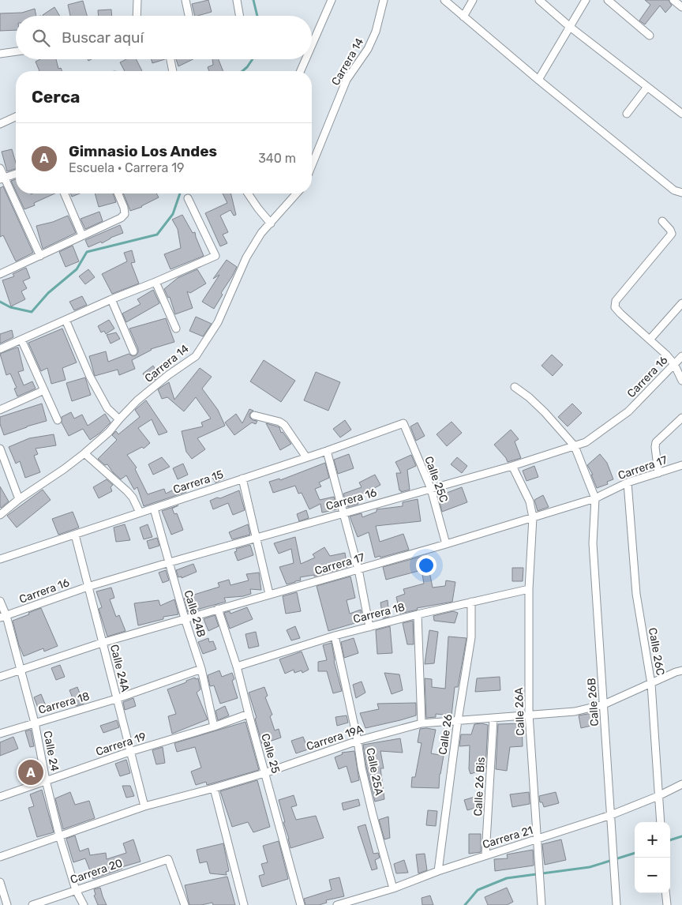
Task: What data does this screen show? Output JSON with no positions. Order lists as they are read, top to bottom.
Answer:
{
  "streets": {
    "street": [
      "Carrera 14",
      "Carrera 16",
      "Carrera 17",
      "Calle 25C",
      "Carrera 15",
      "Carrera 18",
      "Calle 24B",
      "Calle 26C",
      "Calle 24A",
      "Calle 26B",
      "Calle 26A",
      "Calle 26",
      "Carrera 19A",
      "Carrera 19",
      "Calle 24",
      "Calle 25",
      "Calle 25A",
      "Calle 26 Bis",
      "Carrera 21",
      "Carrera 20"
    ]
  },
  "crossings": [
    ["Carrera 16", "Calle 25C"],
    ["Carrera 16", "Calle 24B"],
    ["Carrera 16", "Calle 24A"],
    ["Carrera 16", "Calle 26A"],
    ["Carrera 16", "Calle 24"],
    ["Carrera 17", "Calle 25C"],
    ["Carrera 17", "Calle 24B"],
    ["Carrera 17", "Calle 26C"],
    ["Carrera 17", "Calle 24A"],
    ["Carrera 17", "Calle 26B"],
    ["Carrera 17", "Calle 26A"],
    ["Carrera 17", "Calle 24"],
    ["Carrera 17", "Calle 25"],
    ["Calle 25C", "Carrera 15"],
    ["Carrera 15", "Calle 24B"],
    ["Carrera 15", "Calle 24A"],
    ["Carrera 18", "Calle 24B"],
    ["Carrera 18", "Calle 24A"],
    ["Carrera 18", "Calle 26A"],
    ["Carrera 18", "Calle 26"],
    ["Carrera 18", "Calle 24"],
    ["Carrera 18", "Calle 25"],
    ["Carrera 18", "Calle 25A"],
    ["Calle 24B", "Carrera 19"],
    ["Calle 26C", "Carrera 19A"],
    ["Calle 26C", "Carrera 21"],
    ["Calle 24A", "Carrera 19A"],
    ["Calle 24A", "Carrera 19"],
    ["Calle 26B", "Carrera 19A"],
    ["Calle 26B", "Carrera 21"],
    ["Calle 26A", "Carrera 19A"],
    ["Calle 26A", "Carrera 21"],
    ["Calle 26", "Carrera 19A"],
    ["Calle 26", "Carrera 21"],
    ["Carrera 19A", "Calle 24"],
    ["Carrera 19A", "Calle 25"],
    ["Carrera 19A", "Calle 25A"],
    ["Carrera 19A", "Calle 26 Bis"],
    ["Carrera 19", "Calle 24"],
    ["Carrera 19", "Calle 25"],
    ["Calle 24", "Carrera 20"],
    ["Calle 25A", "Carrera 21"],
    ["Calle 26 Bis", "Carrera 21"]
  ],
  "page": {
    "search": "Buscar aquí",
    "heading": "Cerca",
    "list": [
      {
        "mark": "A",
        "name": "Gimnasio Los Andes",
        "note": "Escuela · Carrera 19",
        "value": "340 m"
      }
    ],
    "pins": "A",
    "map_buttons": ["+", "−"]
  }
}
